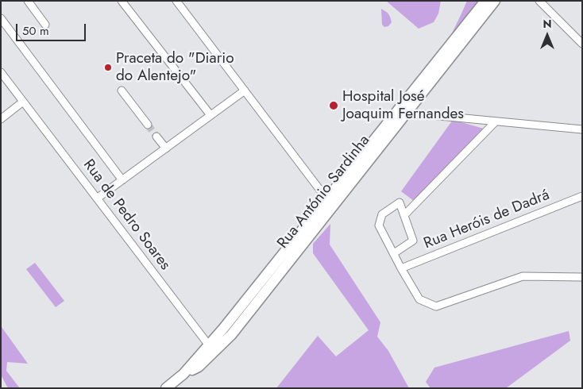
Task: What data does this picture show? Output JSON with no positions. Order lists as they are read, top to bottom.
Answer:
{
  "streets": {
    "main road": ["Rua António Sardinha"],
    "street": ["Rua de Pedro Soares", "Rua Heróis de Dadrá"]
  },
  "crossings": [
    ["Rua António Sardinha", "Rua de Pedro Soares"]
  ],
  "places": ["Praceta do \"Diario do Alentejo\"", "Hospital José Joaquim Fernandes"],
  "scale_bar": "50 m",
  "north": "top"
}
